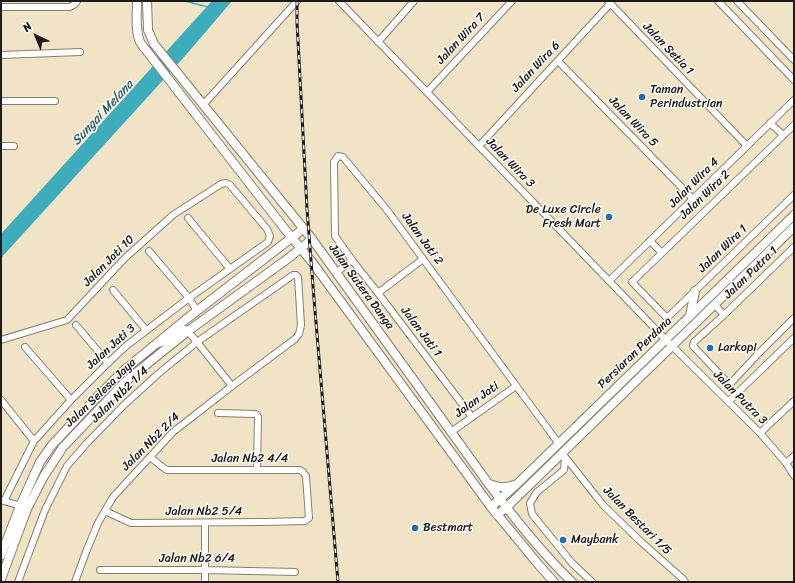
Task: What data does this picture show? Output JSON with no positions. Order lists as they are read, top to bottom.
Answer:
{
  "streets": {
    "main road": ["Jalan Sutera Danga", "Persiaran Perdana", "Jalan Selesa Jaya"],
    "street": [
      "Jalan Wira 7",
      "Jalan Setia 1",
      "Jalan Wira 6",
      "Jalan Wira 5",
      "Jalan Wira 3",
      "Jalan Wira 4",
      "Jalan Wira 2",
      "Jalan Jati 2",
      "Jalan Wira 1",
      "Jalan Jati 10",
      "Jalan Putra 1",
      "Jalan Jati 1",
      "Jalan Jati 3",
      "Jalan Nb2 1/4",
      "Jalan Putra 3",
      "Jalan Jati",
      "Jalan Nb2 2/4",
      "Jalan Nb2 4/4",
      "Jalan Nb2 5/4",
      "Jalan Bestari 1/5",
      "Jalan Nb2 6/4"
    ]
  },
  "crossings": [
    ["Jalan Wira 7", "Jalan Wira 3"],
    ["Jalan Setia 1", "Jalan Wira 6"],
    ["Jalan Setia 1", "Jalan Wira 4"],
    ["Jalan Wira 6", "Jalan Wira 5"],
    ["Jalan Wira 6", "Jalan Wira 3"],
    ["Jalan Wira 5", "Jalan Wira 4"],
    ["Jalan Wira 3", "Jalan Wira 4"],
    ["Jalan Wira 3", "Persiaran Perdana"],
    ["Jalan Wira 3", "Jalan Putra 3"],
    ["Jalan Wira 2", "Jalan Wira 1"],
    ["Jalan Jati 2", "Jalan Jati 1"],
    ["Jalan Jati 2", "Persiaran Perdana"],
    ["Jalan Jati 2", "Jalan Jati"],
    ["Jalan Jati 10", "Jalan Jati 3"],
    ["Jalan Sutera Danga", "Persiaran Perdana"],
    ["Jalan Sutera Danga", "Jalan Selesa Jaya"],
    ["Jalan Sutera Danga", "Jalan Jati"],
    ["Jalan Jati 1", "Jalan Jati"],
    ["Persiaran Perdana", "Jalan Putra 3"],
    ["Persiaran Perdana", "Jalan Bestari 1/5"],
    ["Jalan Nb2 1/4", "Jalan Nb2 2/4"],
    ["Jalan Nb2 2/4", "Jalan Nb2 4/4"],
    ["Jalan Nb2 2/4", "Jalan Nb2 5/4"],
    ["Jalan Nb2 4/4", "Jalan Nb2 5/4"]
  ],
  "water": ["Sungai Melana"],
  "places": [
    "Taman Perindustrian",
    "De Luxe Circle Fresh Mart",
    "Larkopi",
    "Bestmart",
    "Maybank"
  ],
  "north": "top left"
}
